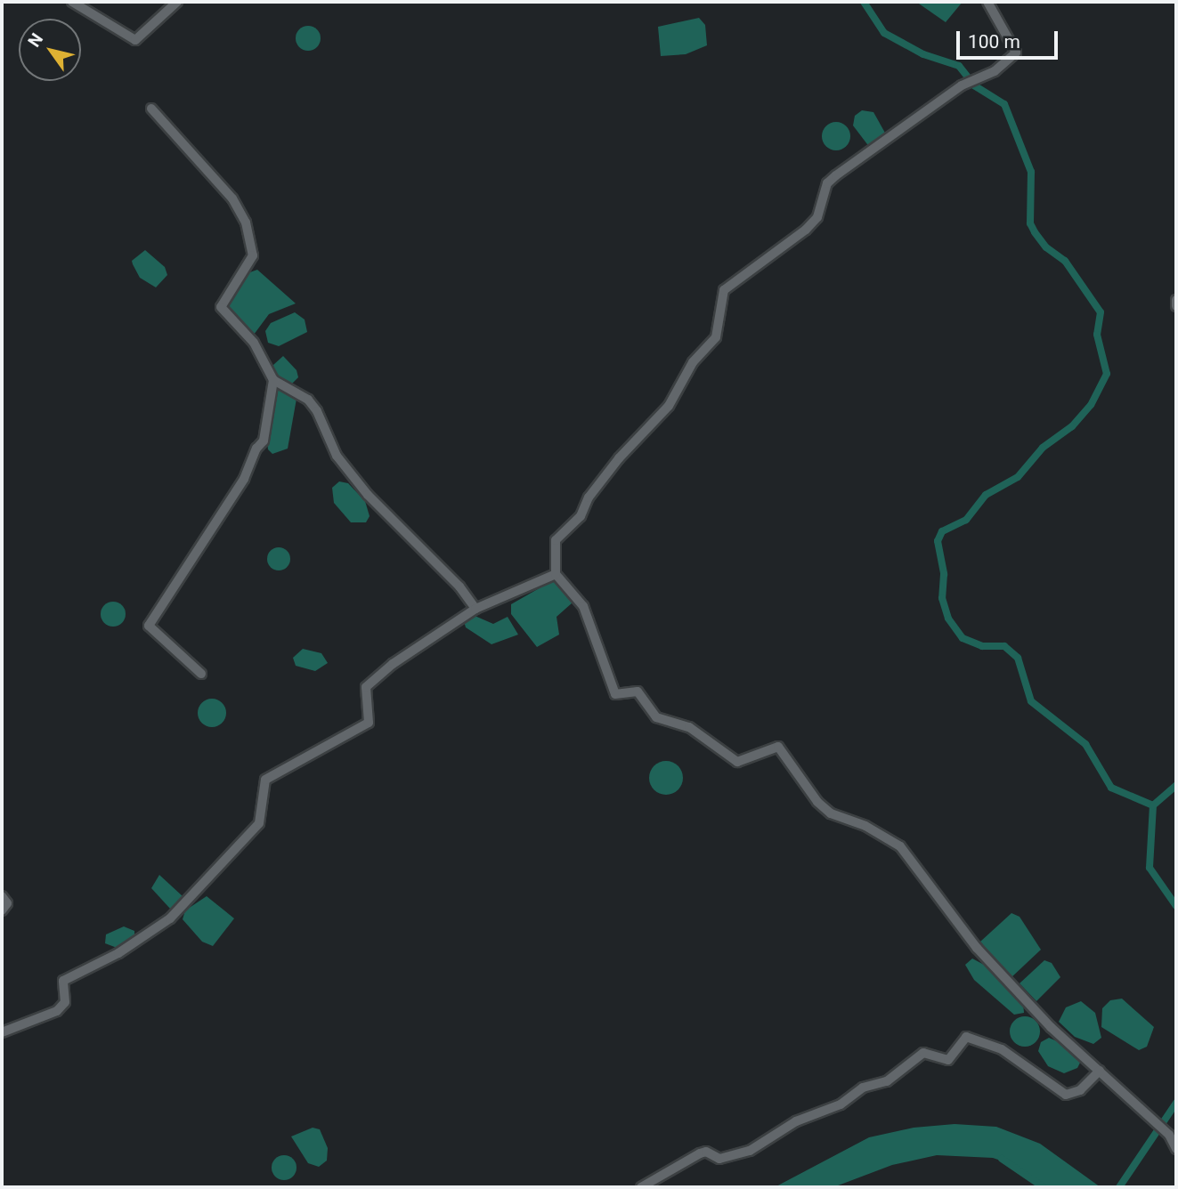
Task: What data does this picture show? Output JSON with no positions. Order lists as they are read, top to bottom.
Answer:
{
  "scale_bar": "100 m",
  "north": "top left"
}
